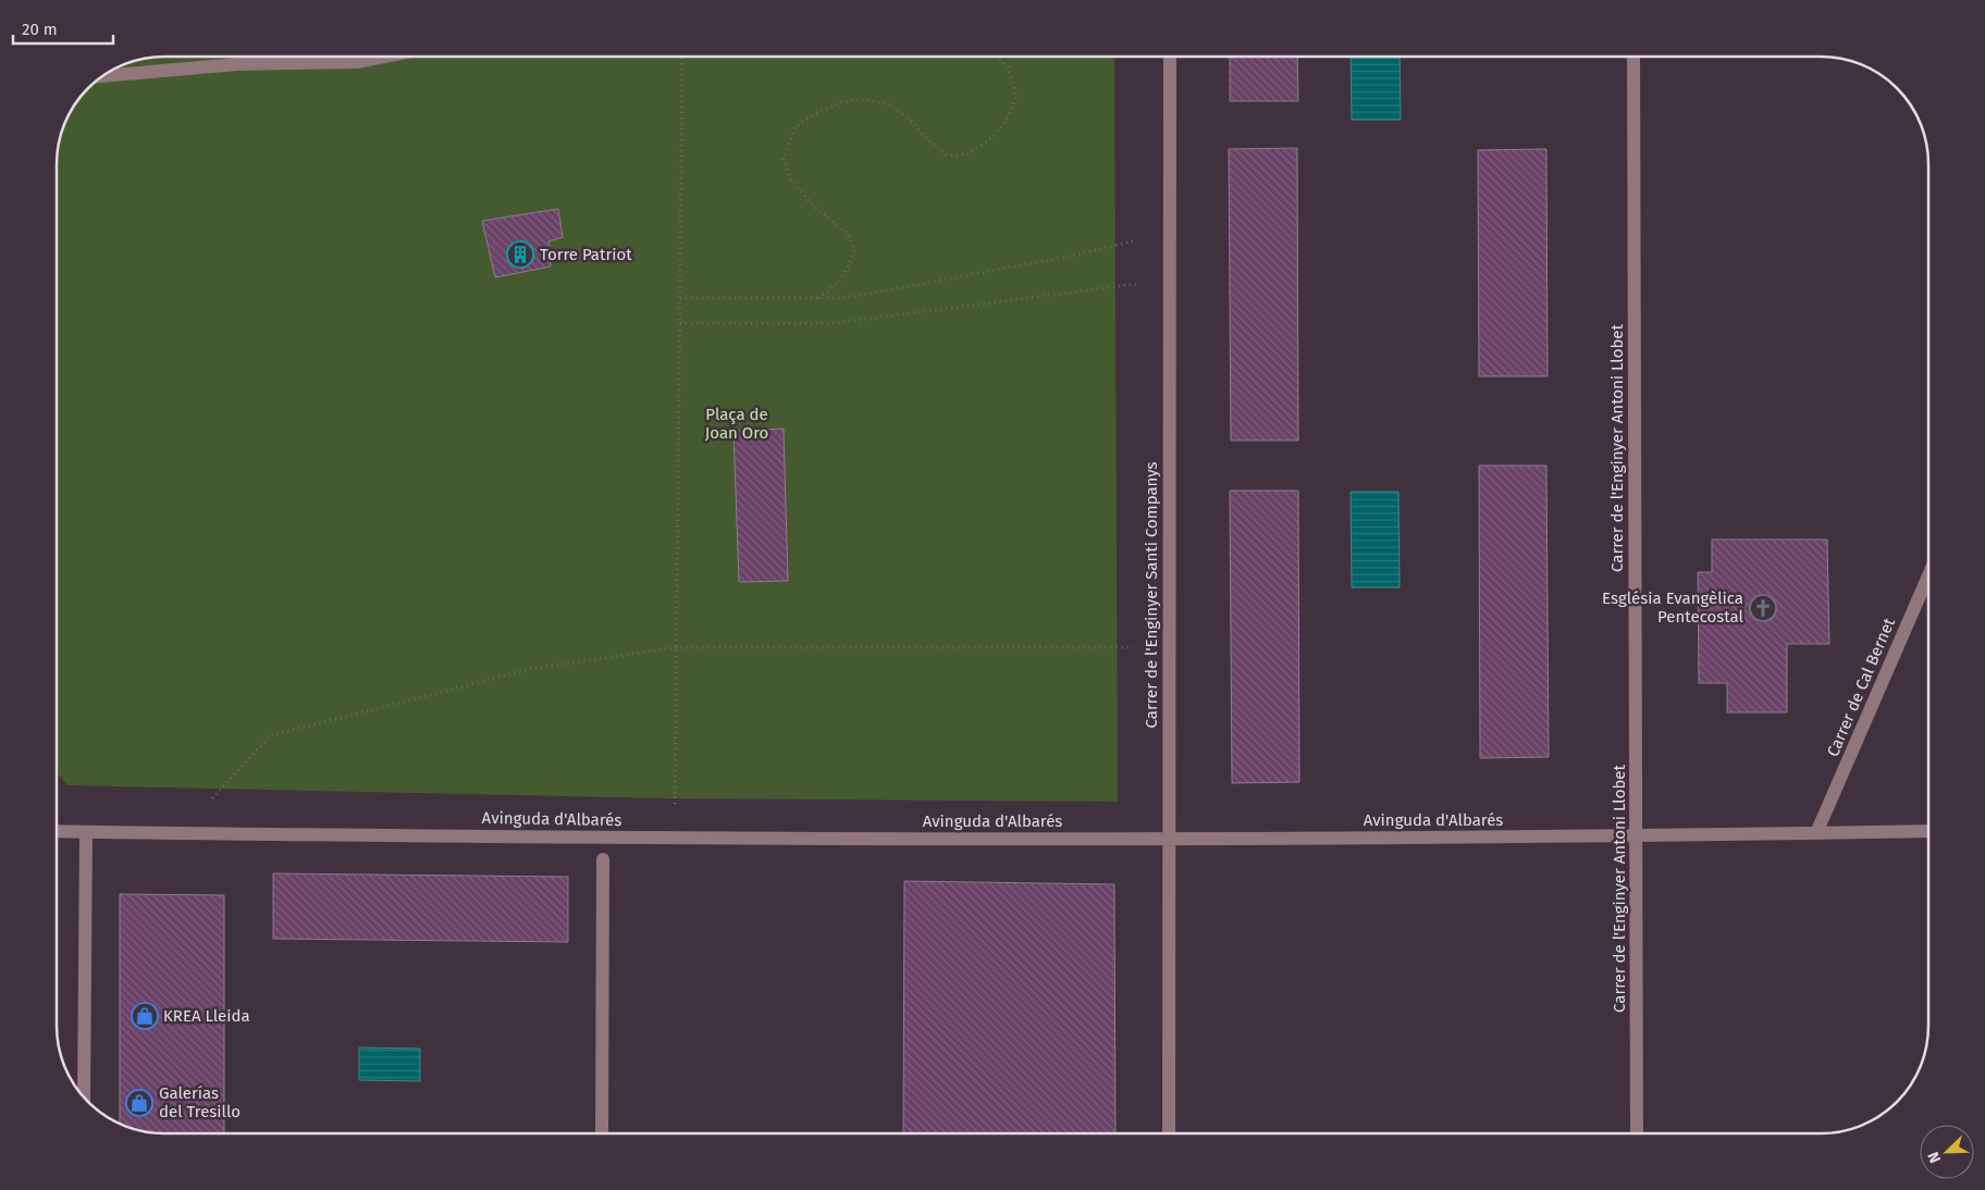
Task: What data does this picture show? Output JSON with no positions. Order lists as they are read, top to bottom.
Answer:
{
  "streets": {
    "street": [
      "Carrer de l'Enginyer Antoni Llobet",
      "Carrer de l'Enginyer Santi Companys",
      "Carrer de Cal Bernet",
      "Avinguda d'Albarés"
    ]
  },
  "crossings": [
    ["Carrer de l'Enginyer Antoni Llobet", "Avinguda d'Albarés"],
    ["Carrer de l'Enginyer Santi Companys", "Avinguda d'Albarés"],
    ["Carrer de Cal Bernet", "Avinguda d'Albarés"]
  ],
  "parks": ["Plaça de Joan Oro"],
  "places": {
    "building": ["Torre Patriot"],
    "church": ["Església Evangèlica Pentecostal"],
    "shop": ["KREA Lleida", "Galerías del Tresillo"]
  },
  "scale_bar": "20 m",
  "north": "bottom left"
}
